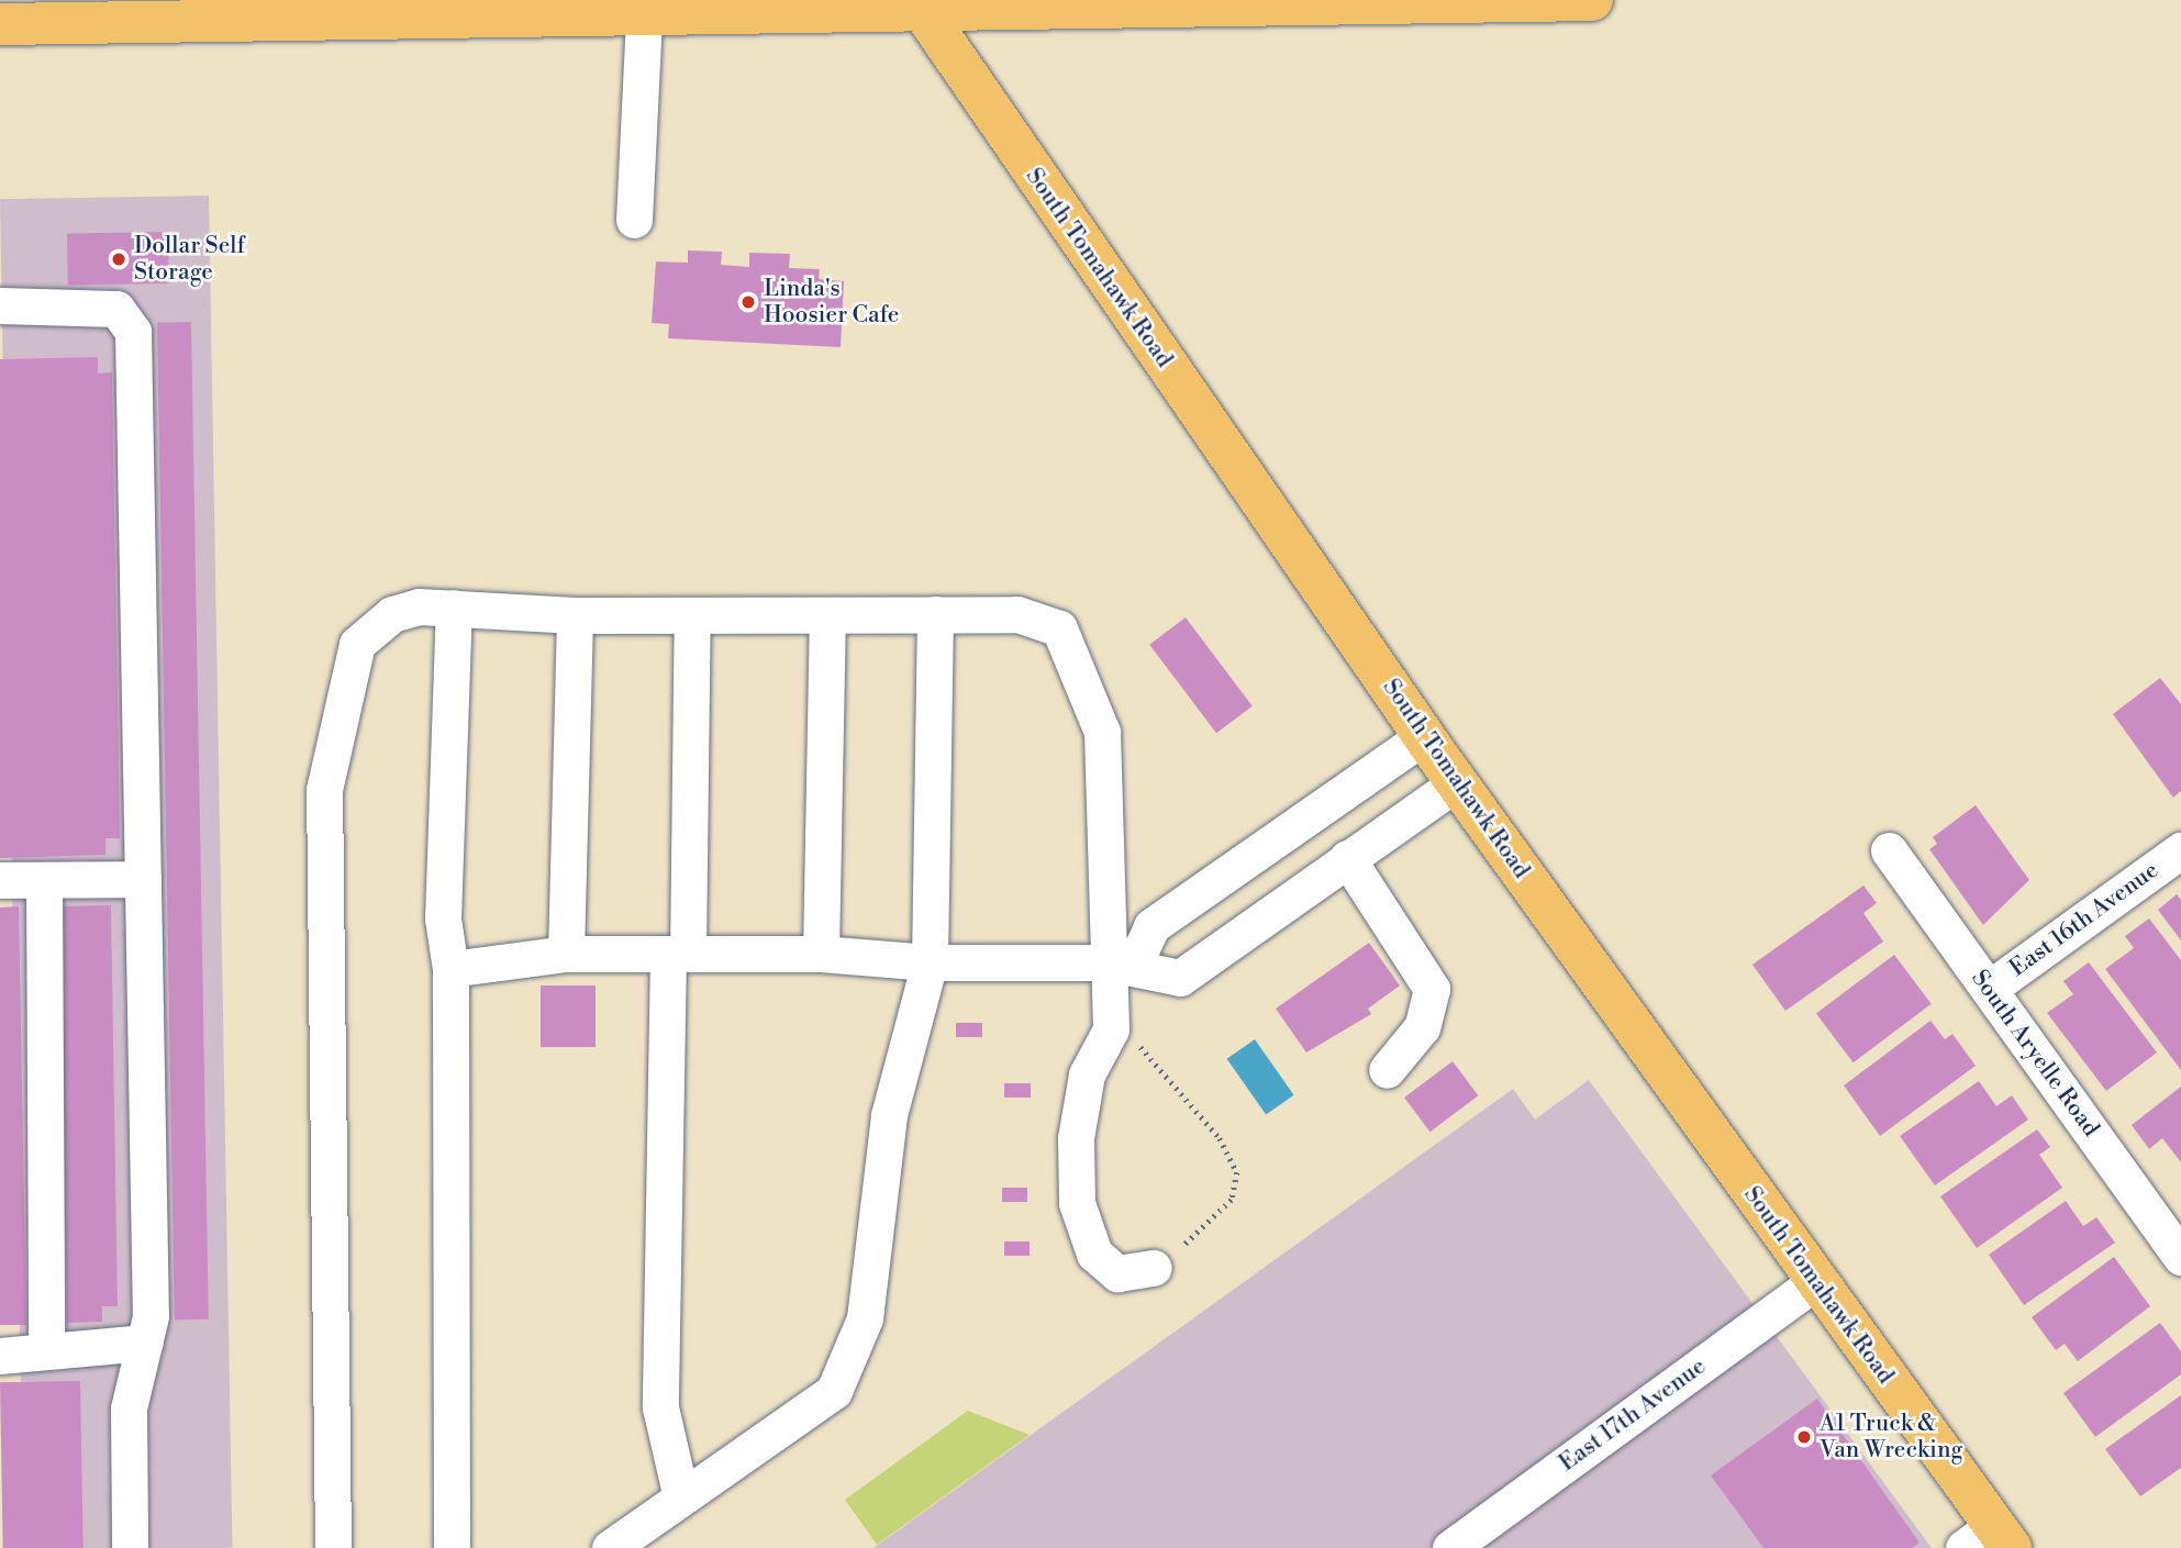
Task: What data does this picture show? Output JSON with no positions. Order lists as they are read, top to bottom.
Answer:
{
  "streets": {
    "main road": ["South Tomahawk Road"],
    "street": ["East 16th Avenue", "South Aryelle Road", "East 17th Avenue"]
  },
  "crossings": [
    ["South Tomahawk Road", "East 17th Avenue"],
    ["East 16th Avenue", "South Aryelle Road"]
  ],
  "places": ["Dollar Self Storage", "Linda's Hoosier Cafe", "A1 Truck & Van Wrecking"]
}
